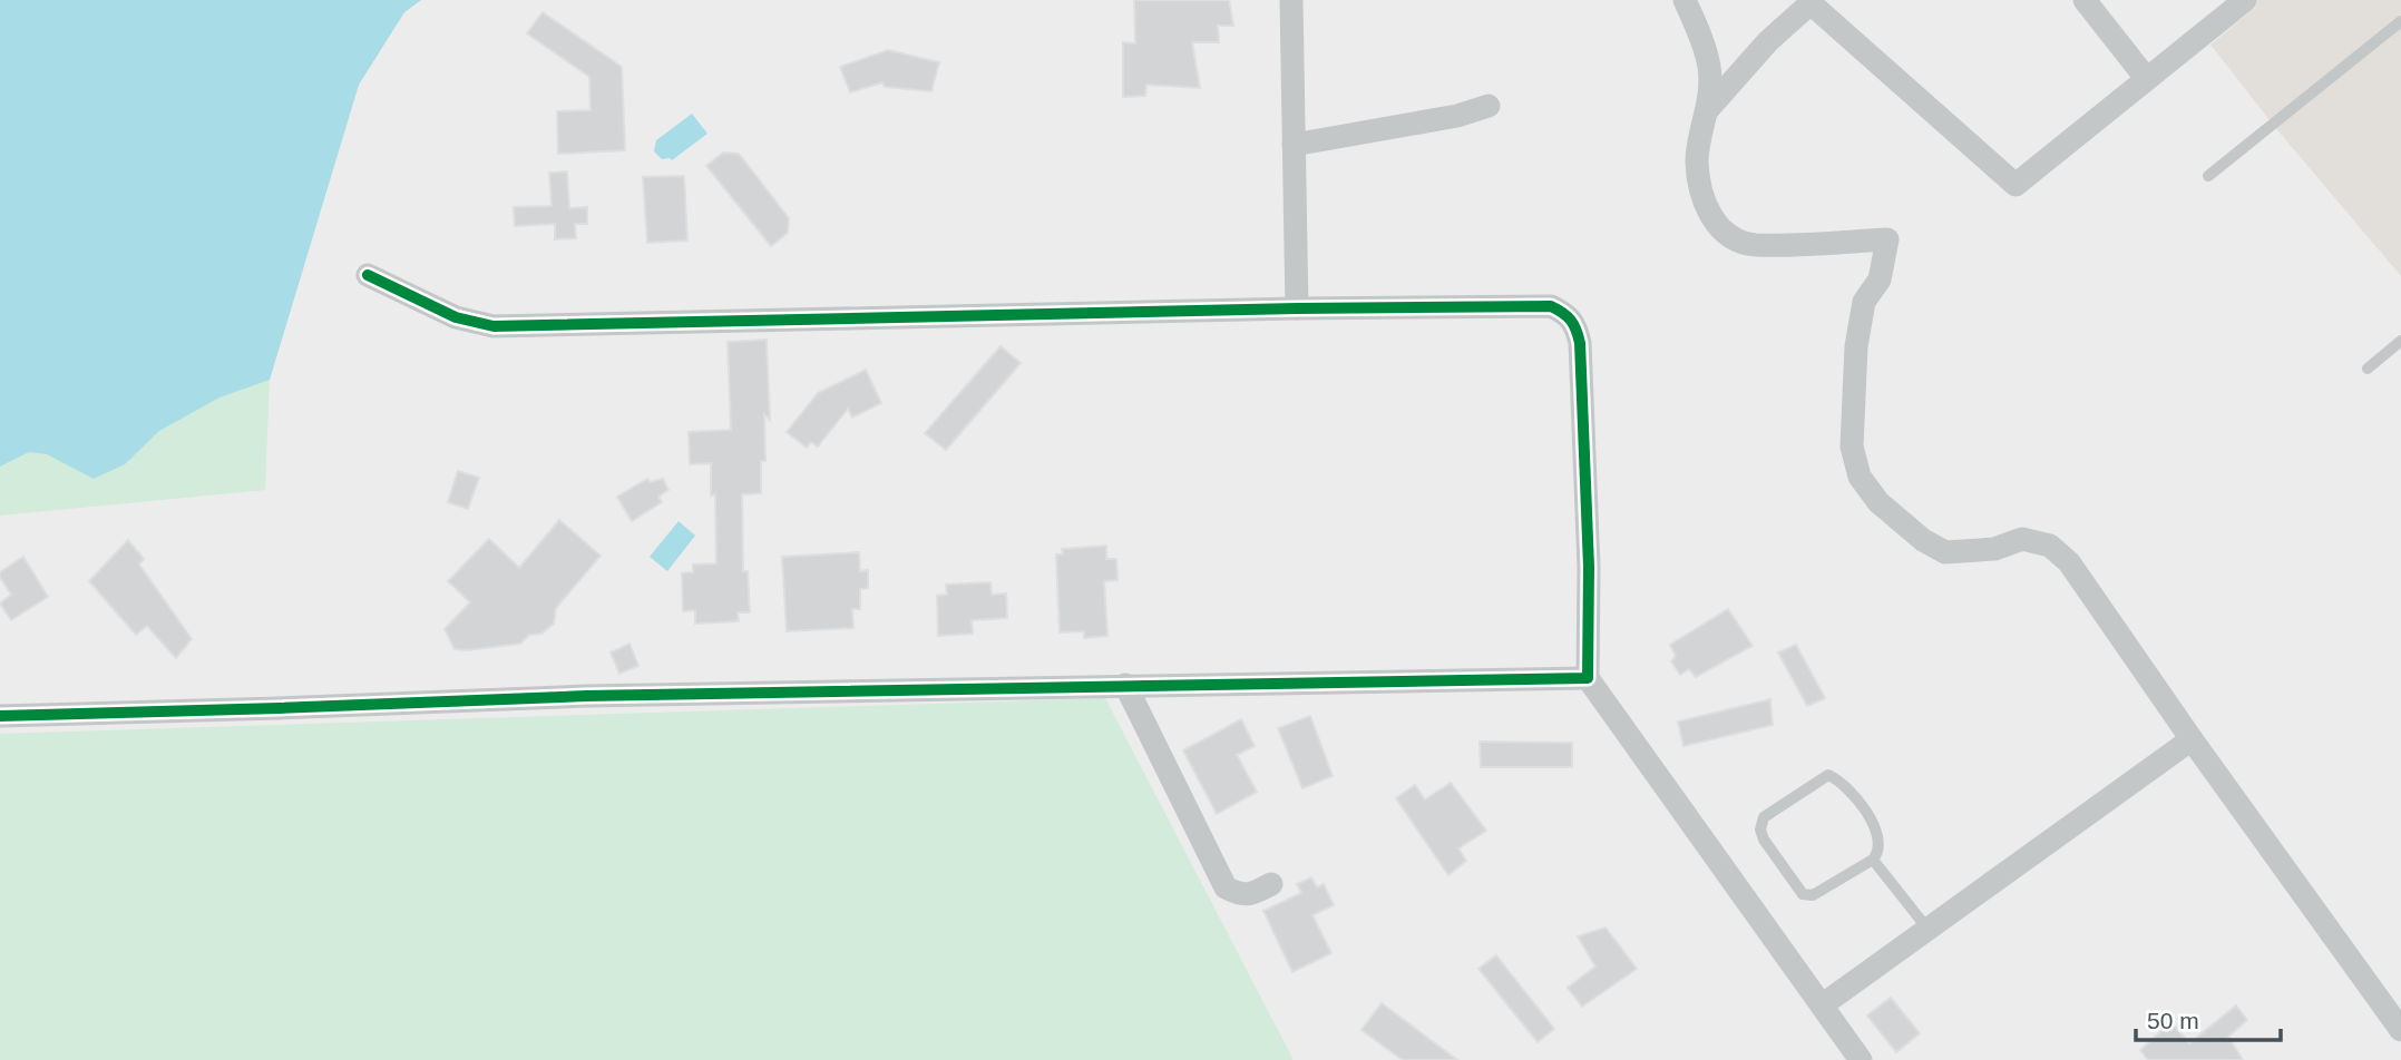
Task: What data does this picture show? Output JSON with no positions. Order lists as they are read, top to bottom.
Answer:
{
  "scale_bar": "50 m"
}
